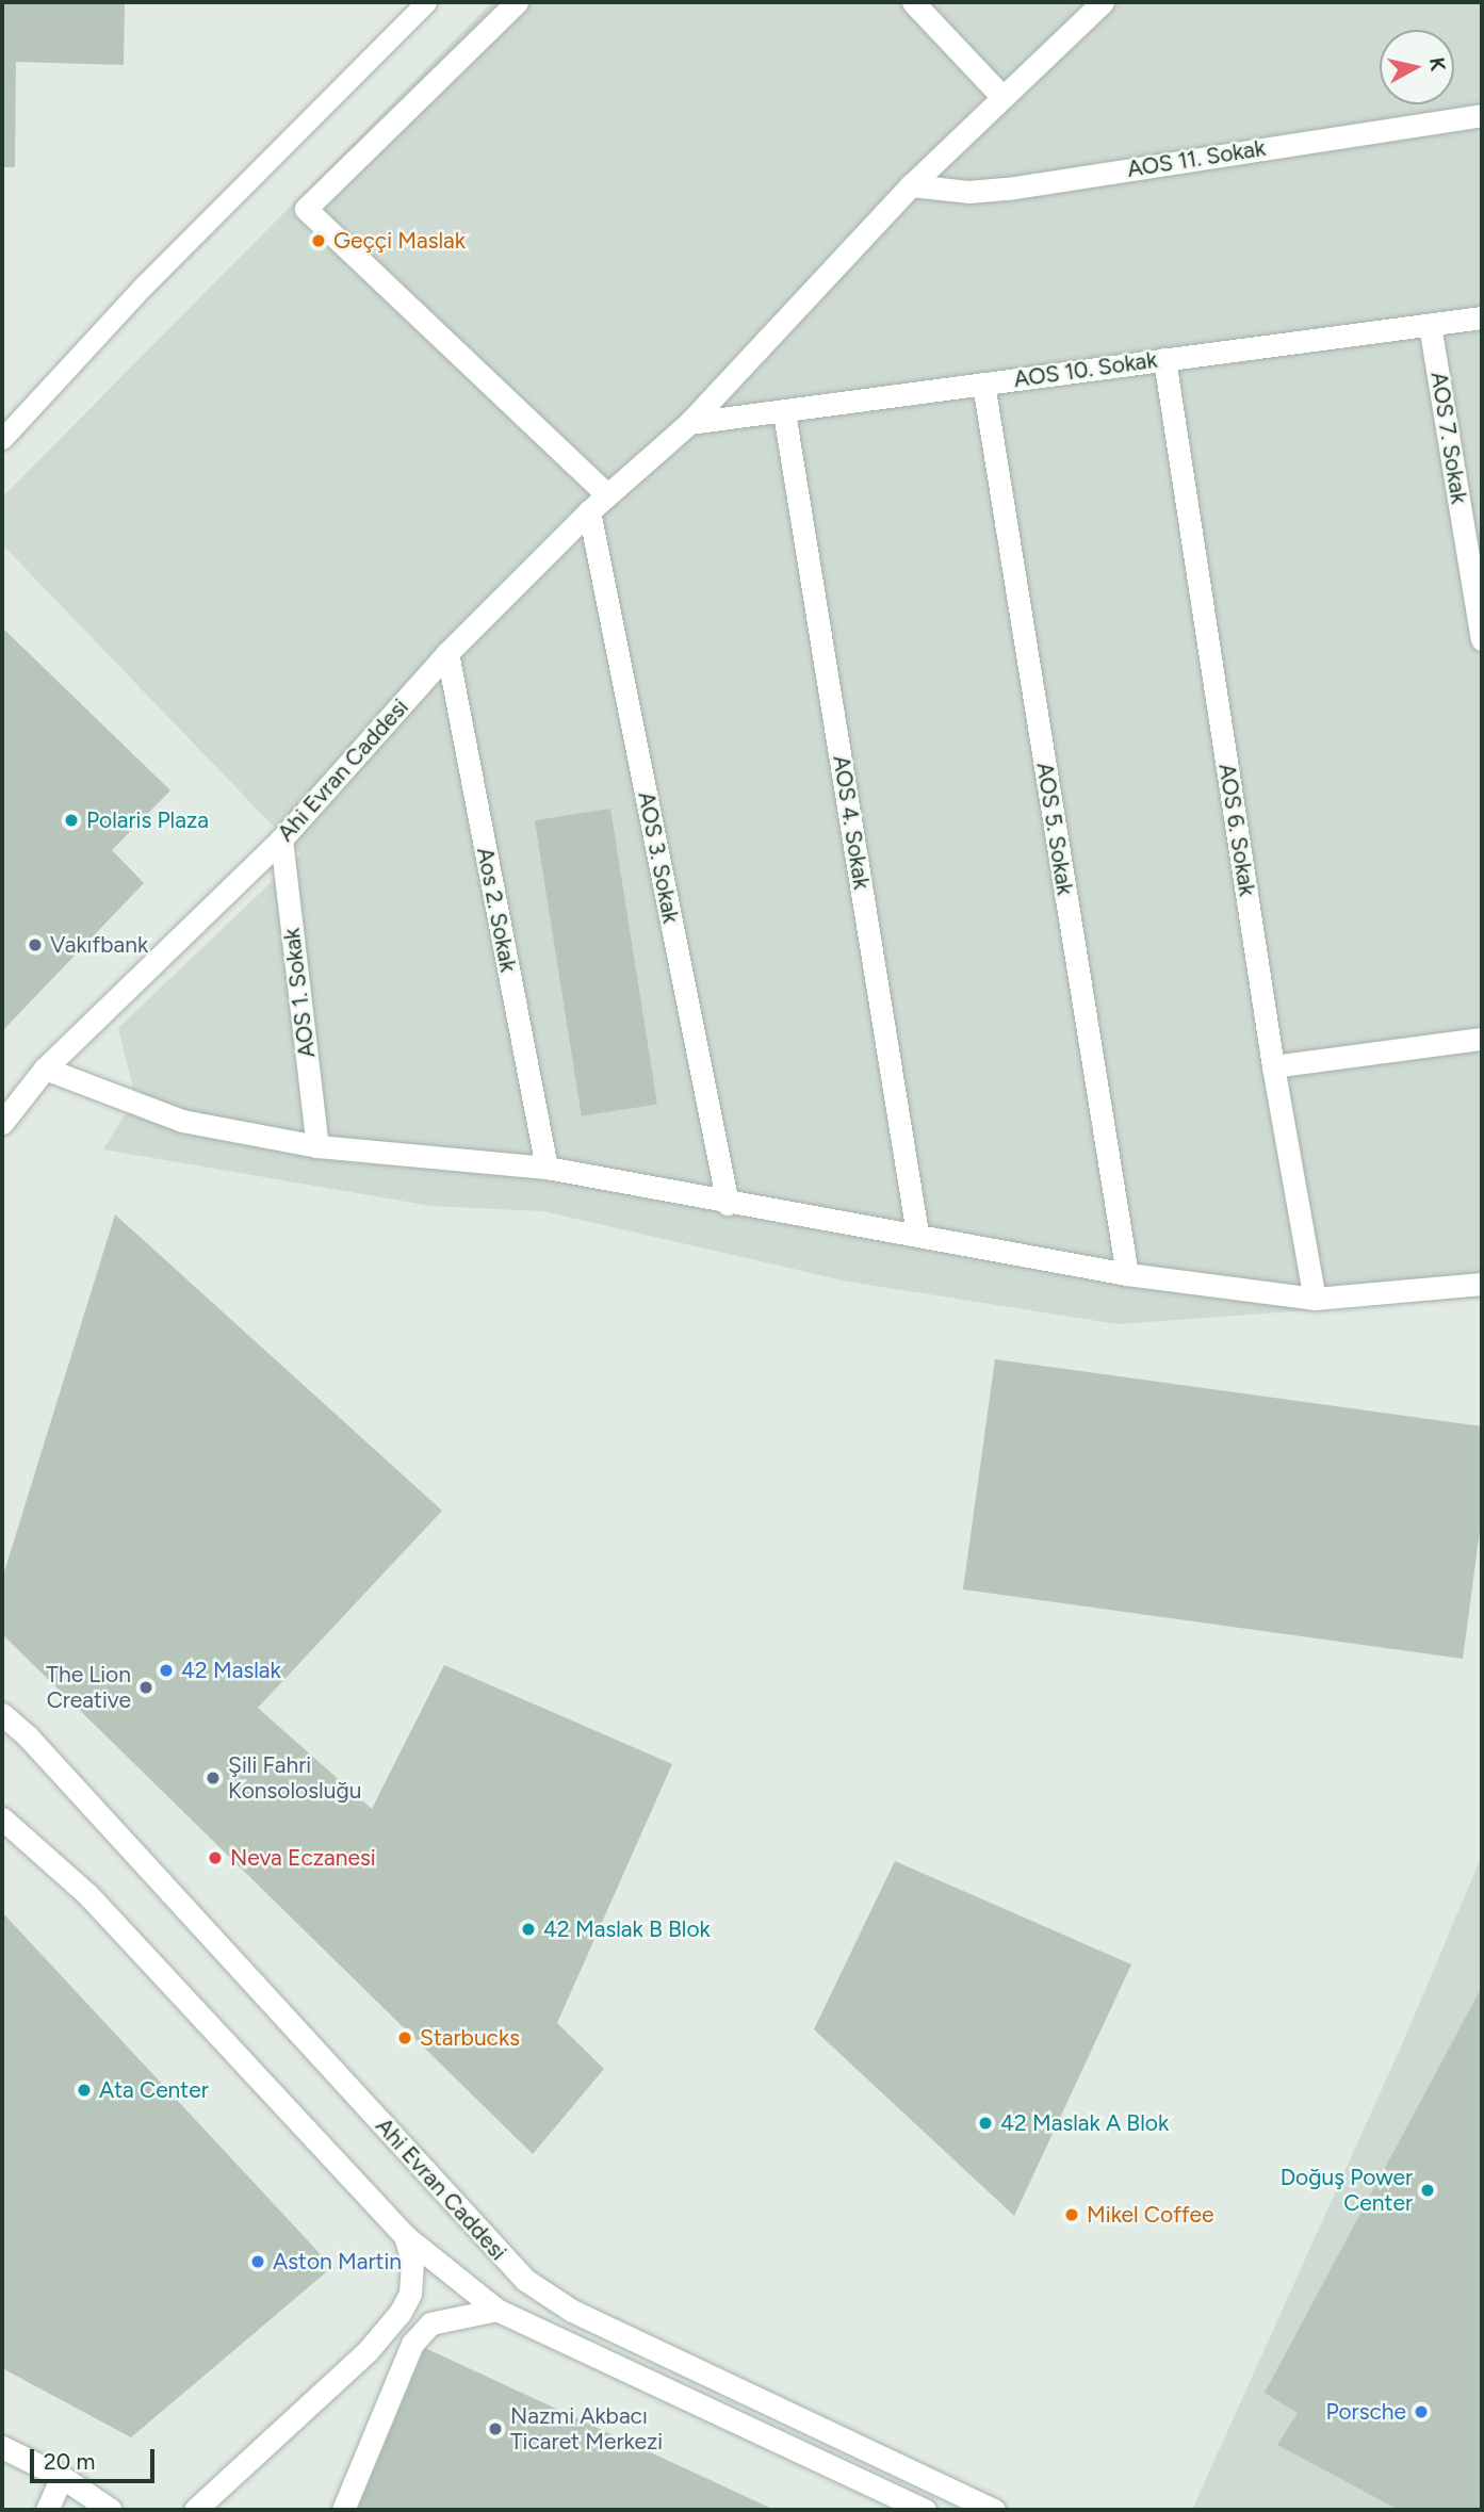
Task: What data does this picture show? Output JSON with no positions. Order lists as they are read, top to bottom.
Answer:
{
  "streets": {
    "street": [
      "AOS 11. Sokak",
      "AOS 10. Sokak",
      "AOS 7. Sokak",
      "Ahi Evran Caddesi",
      "AOS 4. Sokak",
      "AOS 5. Sokak",
      "AOS 6. Sokak",
      "AOS 3. Sokak",
      "Aos 2. Sokak",
      "AOS 1. Sokak"
    ]
  },
  "crossings": [
    ["AOS 11. Sokak", "Ahi Evran Caddesi"],
    ["AOS 10. Sokak", "AOS 7. Sokak"],
    ["AOS 10. Sokak", "Ahi Evran Caddesi"],
    ["AOS 10. Sokak", "AOS 4. Sokak"],
    ["AOS 10. Sokak", "AOS 5. Sokak"],
    ["AOS 10. Sokak", "AOS 6. Sokak"],
    ["Ahi Evran Caddesi", "AOS 3. Sokak"],
    ["Ahi Evran Caddesi", "Aos 2. Sokak"],
    ["Ahi Evran Caddesi", "AOS 1. Sokak"]
  ],
  "places": [
    "Geççi Maslak",
    "Polaris Plaza",
    "Vakıfbank",
    "42 Maslak",
    "The Lion Creative",
    "Şili Fahri Konsolosluğu",
    "Neva Eczanesi",
    "42 Maslak B Blok",
    "Starbucks",
    "Ata Center",
    "42 Maslak A Blok",
    "Doğuş Power Center",
    "Mikel Coffee",
    "Aston Martin",
    "Porsche",
    "Nazmi Akbacı Ticaret Merkezi"
  ],
  "scale_bar": "20 m",
  "north": "right"
}
